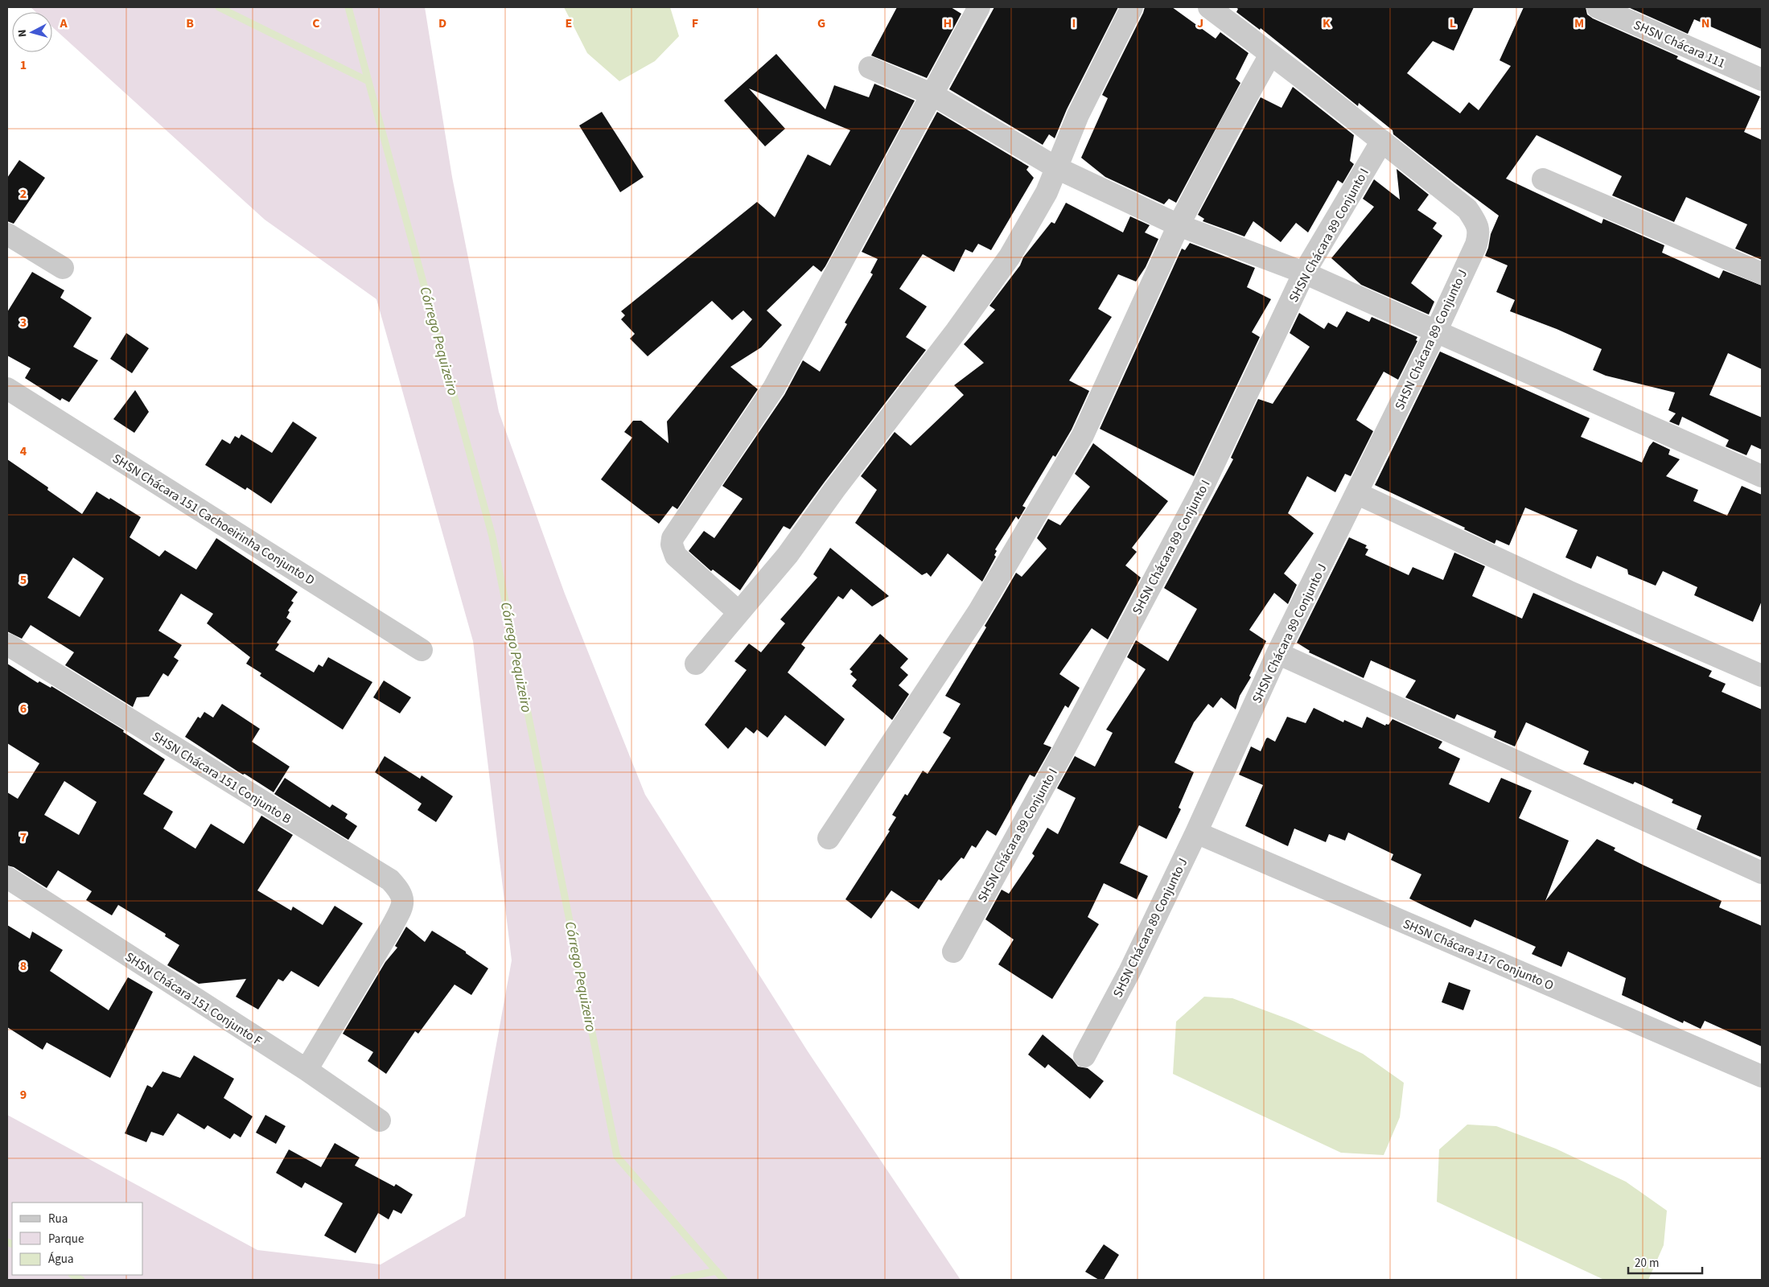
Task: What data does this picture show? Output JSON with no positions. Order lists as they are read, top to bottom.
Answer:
{
  "streets": {
    "street": [
      "SHSN Chácara 111",
      "SHSN Chácara 89 Conjunto I",
      "SHSN Chácara 89 Conjunto J",
      "SHSN Chácara 151 Cachoeirinha Conjunto D",
      "SHSN Chácara 151 Conjunto B",
      "SHSN Chácara 117 Conjunto O",
      "SHSN Chácara 151 Conjunto F"
    ]
  },
  "crossings": [
    ["SHSN Chácara 89 Conjunto I", "SHSN Chácara 89 Conjunto J"],
    ["SHSN Chácara 89 Conjunto J", "SHSN Chácara 117 Conjunto O"],
    ["SHSN Chácara 151 Conjunto B", "SHSN Chácara 151 Conjunto F"]
  ],
  "water": ["Córrego Pequizeiro"],
  "legend": ["Rua", "Parque", "Água"],
  "scale_bar": "20 m",
  "north": "left",
  "grid": {
    "columns": [
      "A",
      "B",
      "C",
      "D",
      "E",
      "F",
      "G",
      "H",
      "I",
      "J",
      "K",
      "L",
      "M",
      "N"
    ],
    "rows": [
      "1",
      "2",
      "3",
      "4",
      "5",
      "6",
      "7",
      "8",
      "9"
    ]
  }
}
